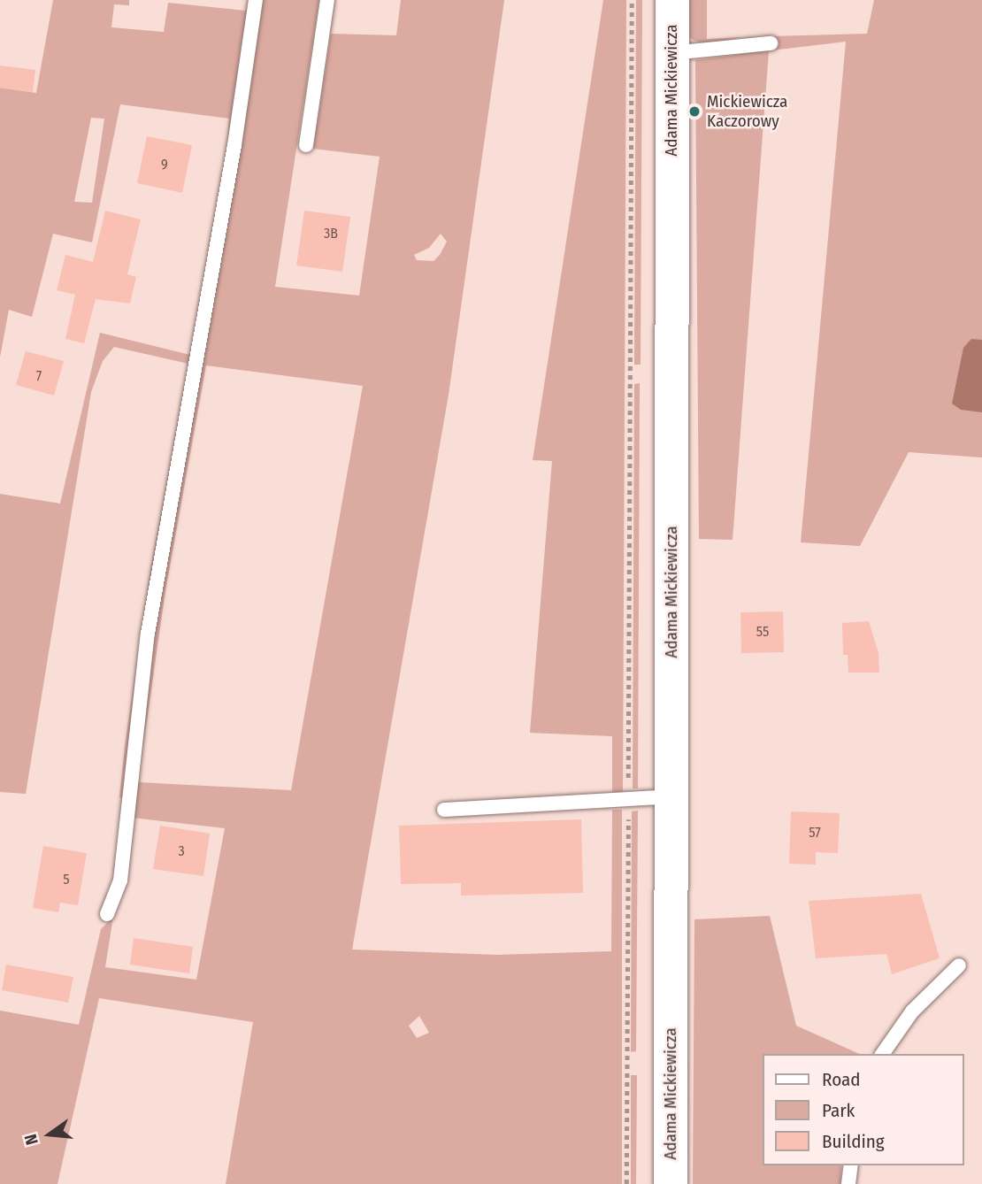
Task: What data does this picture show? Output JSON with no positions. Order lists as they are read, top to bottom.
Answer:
{
  "streets": {
    "street": ["Adama Mickiewicza"]
  },
  "places": ["Mickiewicza Kaczorowy"],
  "house_numbers": [
    "9",
    "3B",
    "7",
    "55",
    "57",
    "3",
    "5"
  ],
  "legend": ["Road", "Park", "Building"],
  "north": "left"
}
